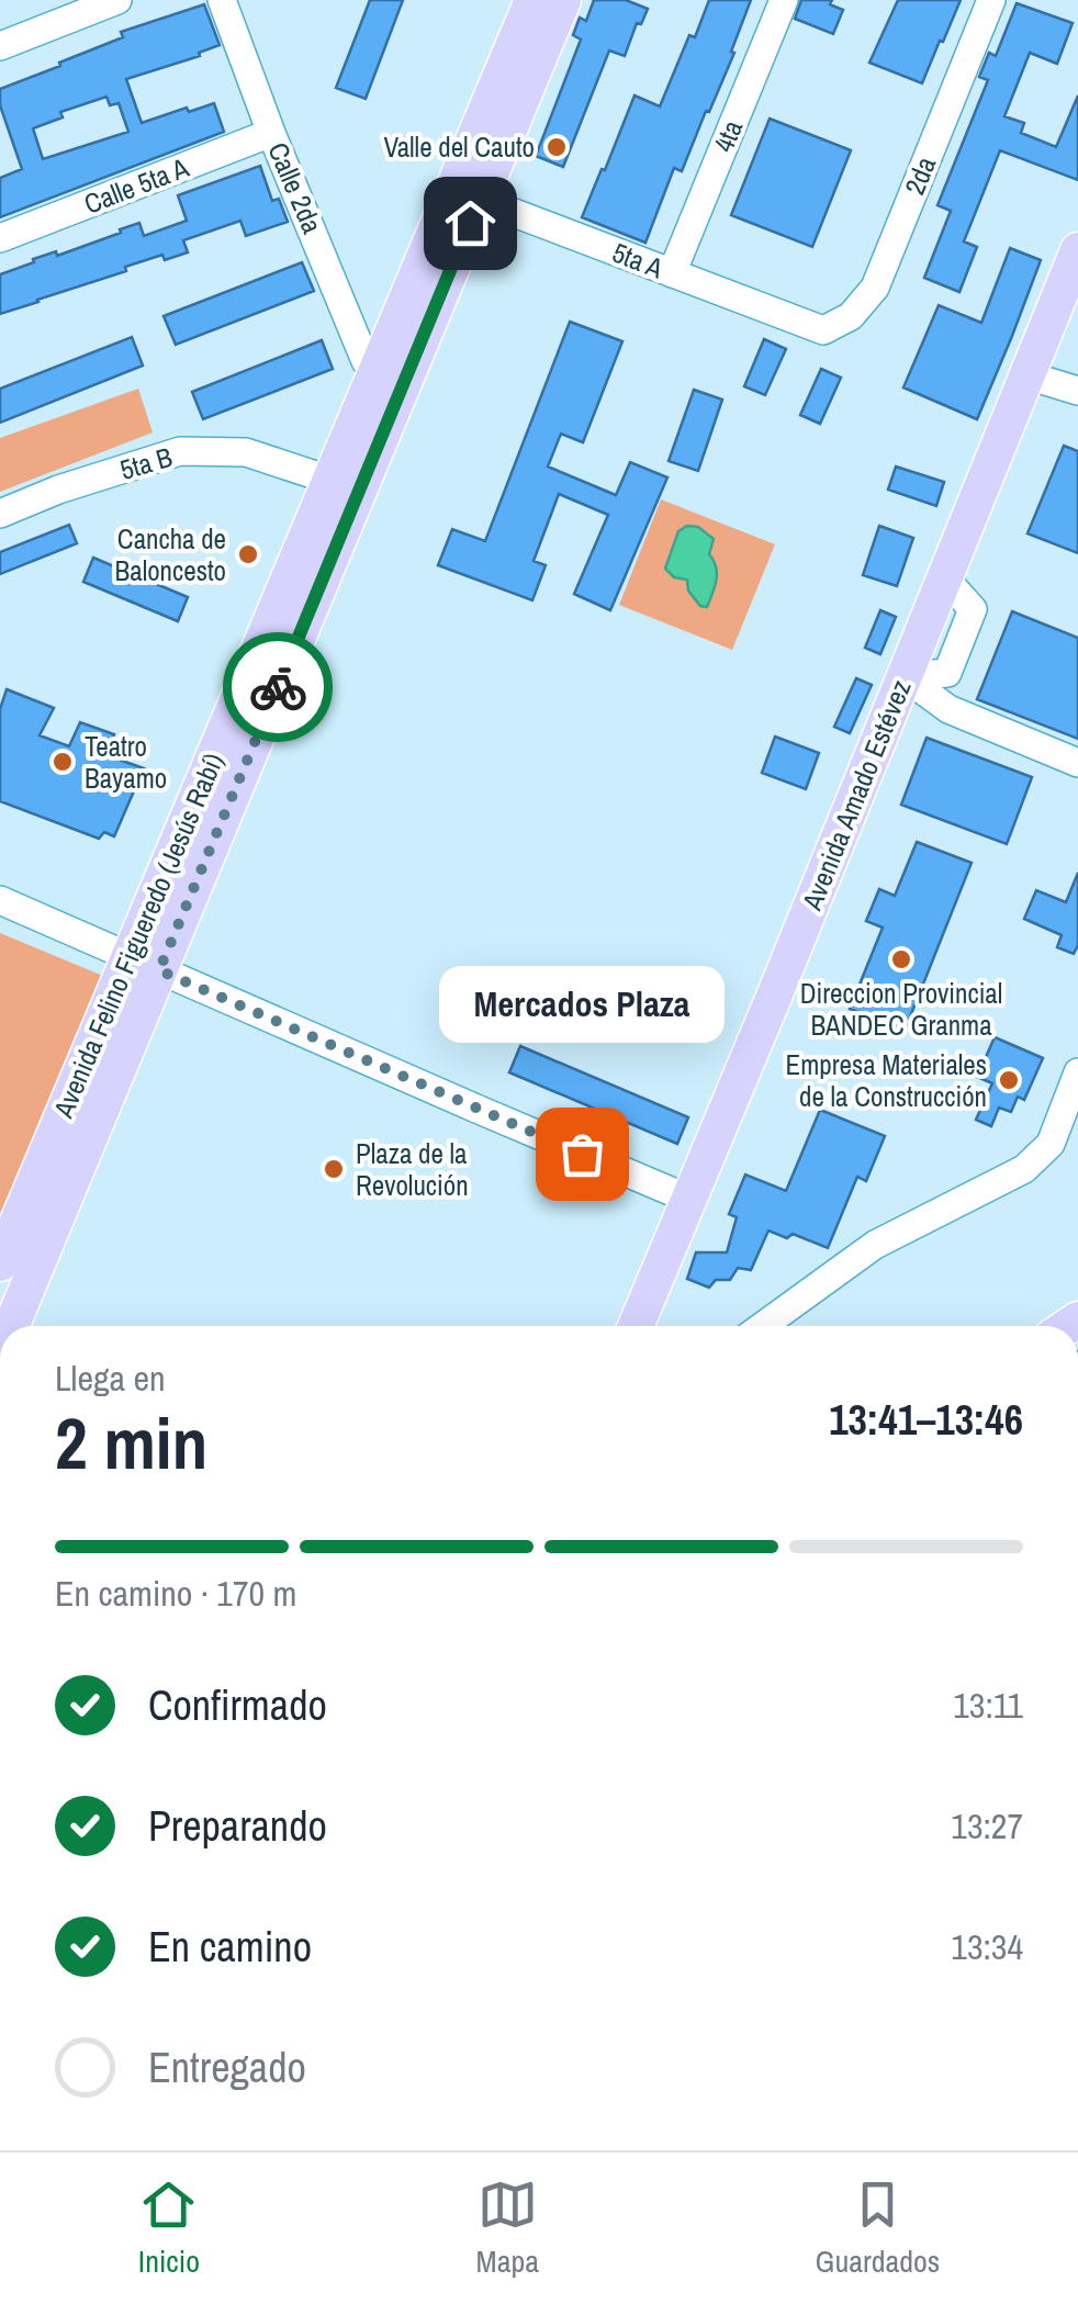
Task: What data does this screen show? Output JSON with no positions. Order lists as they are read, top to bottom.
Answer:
{
  "streets": {
    "main road": ["Avenida Amado Estévez", "Avenida Felino Figueredo (Jesús Rabí)"],
    "street": [
      "4ta",
      "2da",
      "Calle 5ta A",
      "Calle 2da",
      "5ta A",
      "5ta B"
    ]
  },
  "crossings": [
    ["4ta", "5ta A"],
    ["2da", "5ta A"],
    ["Calle 5ta A", "Calle 2da"],
    ["Calle 2da", "Avenida Felino Figueredo (Jesús Rabí)"],
    ["5ta A", "Avenida Felino Figueredo (Jesús Rabí)"],
    ["5ta B", "Avenida Felino Figueredo (Jesús Rabí)"]
  ],
  "places": [
    "Valle del Cauto",
    "Cancha de Baloncesto",
    "Teatro Bayamo",
    "Direccion Provincial BANDEC Granma",
    "Empresa Materiales de la Construcción",
    "Mercados Plaza",
    "Plaza de la Revolución"
  ],
  "page": {
    "bubble": "Mercados Plaza",
    "heading": ["2 min", "Llega en", "13:41–13:46"],
    "bar": "En camino · 170 m",
    "list": [
      ["Confirmado", "13:11"],
      ["Preparando", "13:27"],
      ["En camino", "13:34"],
      "Entregado"
    ],
    "tabs": ["Inicio", "Mapa", "Guardados"]
  }
}
